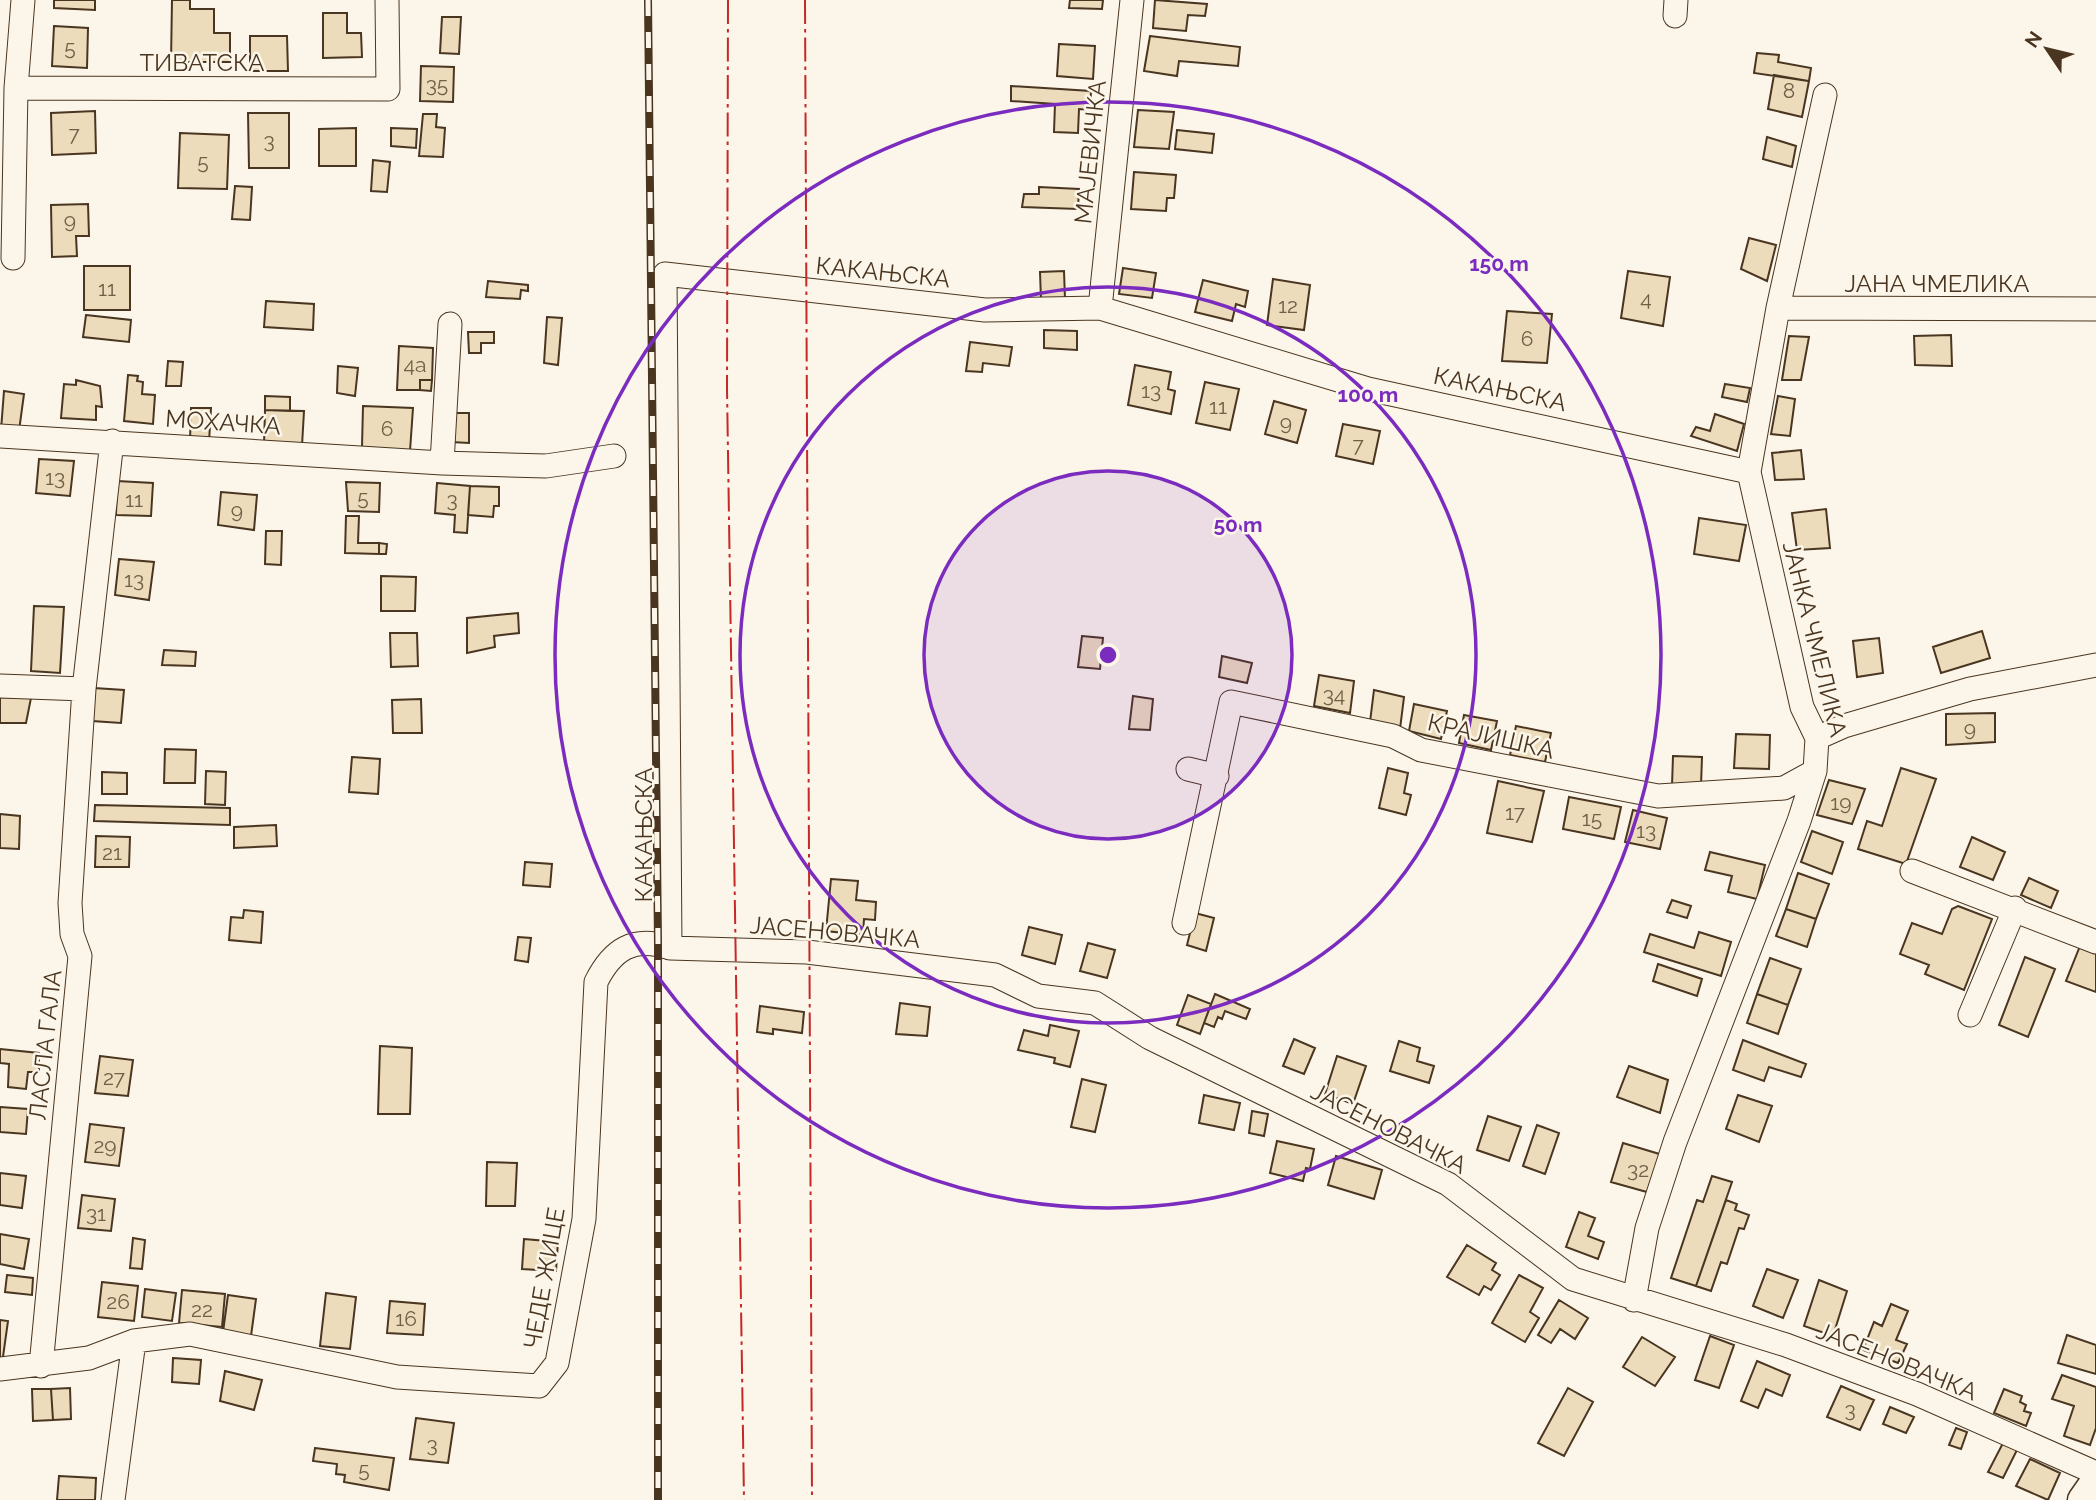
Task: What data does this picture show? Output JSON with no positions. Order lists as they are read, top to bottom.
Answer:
{
  "streets": {
    "street": [
      "ТИВАТСКА",
      "МАЈЕВИЧКА",
      "КАКАЊСКА",
      "ЈАНА ЧМЕЛИКА",
      "МОХАЧКА",
      "ЈАНКА ЧМЕЛИКА",
      "КРАЈИШКА",
      "ЈАСЕНОВАЧКА",
      "ЛАСЛА ГАЛА",
      "ЧЕДЕ ЖИЦЕ"
    ]
  },
  "crossings": [
    ["МАЈЕВИЧКА", "КАКАЊСКА"],
    ["КАКАЊСКА", "ЈАНКА ЧМЕЛИКА"],
    ["КАКАЊСКА", "ЈАСЕНОВАЧКА"],
    ["КАКАЊСКА", "ЧЕДЕ ЖИЦЕ"],
    ["ЈАНА ЧМЕЛИКА", "ЈАНКА ЧМЕЛИКА"],
    ["МОХАЧКА", "ЛАСЛА ГАЛА"],
    ["ЈАНКА ЧМЕЛИКА", "КРАЈИШКА"],
    ["ЈАНКА ЧМЕЛИКА", "ЈАСЕНОВАЧКА"],
    ["ЈАСЕНОВАЧКА", "ЧЕДЕ ЖИЦЕ"],
    ["ЛАСЛА ГАЛА", "ЧЕДЕ ЖИЦЕ"]
  ],
  "house_numbers": [
    "5",
    "35",
    "8",
    "7",
    "3",
    "5",
    "9",
    "11",
    "4",
    "12",
    "6",
    "4a",
    "13",
    "11",
    "9",
    "6",
    "7",
    "13",
    "5",
    "11",
    "3",
    "9",
    "13",
    "34",
    "9",
    "19",
    "17",
    "15",
    "13",
    "21",
    "27",
    "29",
    "32",
    "31",
    "26",
    "22",
    "16",
    "3",
    "3",
    "5"
  ],
  "north": "top left",
  "rings": ["150 m", "100 m", "50 m"]
}
